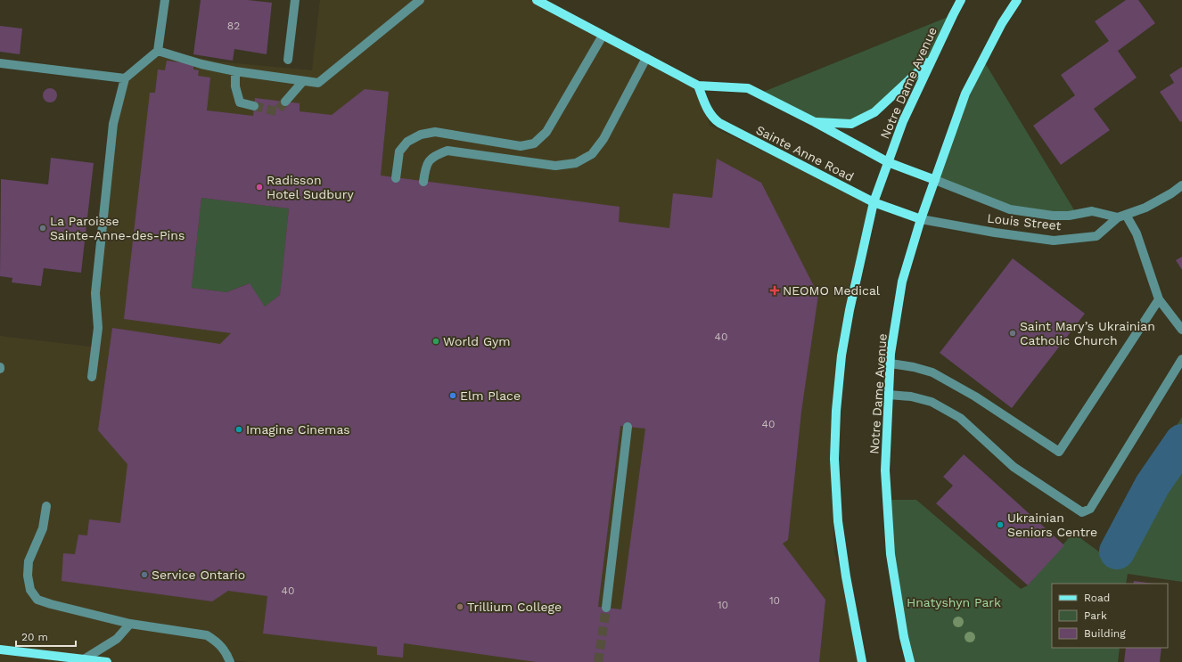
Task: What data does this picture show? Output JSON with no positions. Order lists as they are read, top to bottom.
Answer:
{
  "streets": {
    "main road": ["Notre Dame Avenue", "Sainte Anne Road"],
    "street": ["Louis Street"]
  },
  "crossings": [
    ["Notre Dame Avenue", "Sainte Anne Road"],
    ["Notre Dame Avenue", "Louis Street"],
    ["Sainte Anne Road", "Louis Street"]
  ],
  "parks": ["Hnatyshyn Park"],
  "places": {
    "other": [
      "Radisson Hotel Sudbury",
      "La Paroisse Sainte-Anne-des-Pins",
      "Saint Mary’s Ukrainian Catholic Church",
      "World Gym",
      "Elm Place",
      "Imagine Cinemas",
      "Ukrainian Seniors Centre",
      "Service Ontario",
      "Trillium College"
    ],
    "health": ["NEOMO Medical"]
  },
  "house_numbers": [
    "82",
    "40",
    "40",
    "40",
    "10",
    "10"
  ],
  "legend": ["Road", "Park", "Building"],
  "scale_bar": "20 m"
}
